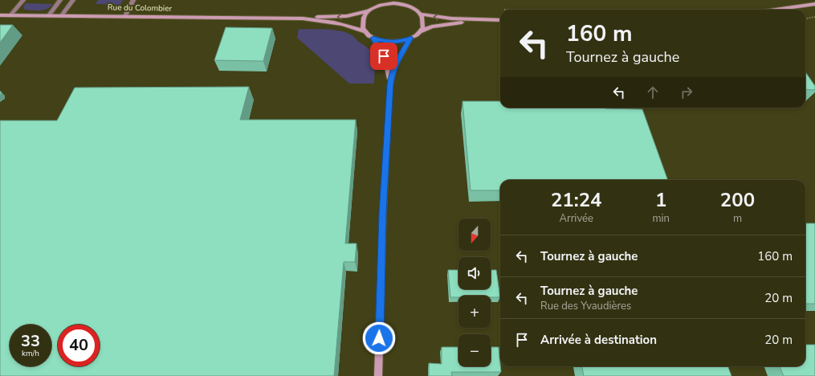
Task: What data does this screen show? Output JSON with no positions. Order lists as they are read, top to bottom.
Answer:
{
  "streets": {
    "main road": ["Rue du Colombier"]
  },
  "north": "bottom",
  "page": {
    "turn": ["160 m", "Tournez à gauche"],
    "eta": [
      "21:24",
      "Arrivée",
      "1",
      "min",
      "200",
      "m"
    ],
    "map_buttons": ["+", "−"],
    "list": [
      {
        "name": "Tournez à gauche",
        "value": "160 m"
      },
      {
        "name": "Tournez à gauche",
        "note": "Rue des Yvaudières",
        "value": "20 m"
      },
      {
        "name": "Arrivée à destination",
        "value": "20 m"
      }
    ],
    "speed": "33 km/h",
    "limit": "40"
  }
}
